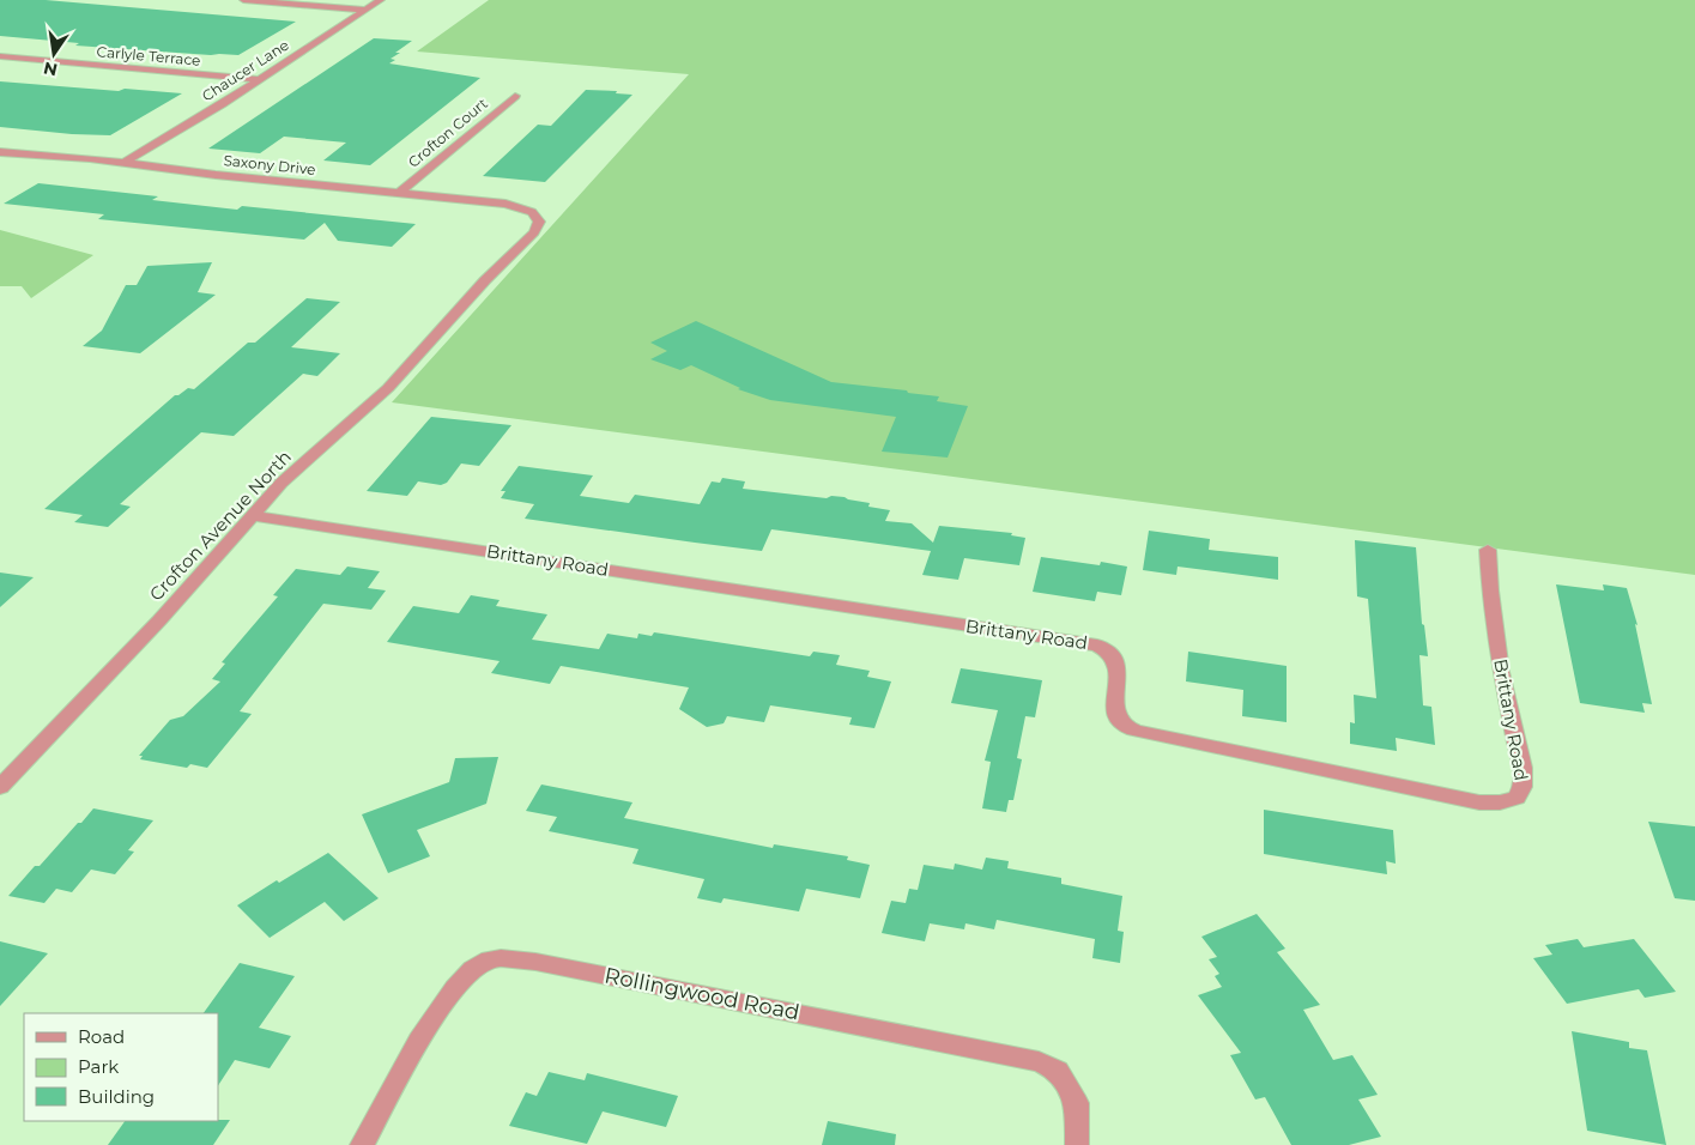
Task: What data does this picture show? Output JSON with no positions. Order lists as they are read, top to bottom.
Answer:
{
  "streets": {
    "street": [
      "Carlyle Terrace",
      "Chaucer Lane",
      "Crofton Court",
      "Saxony Drive",
      "Crofton Avenue North",
      "Brittany Road",
      "Rollingwood Road"
    ]
  },
  "crossings": [
    ["Carlyle Terrace", "Chaucer Lane"],
    ["Chaucer Lane", "Saxony Drive"],
    ["Crofton Court", "Saxony Drive"],
    ["Saxony Drive", "Crofton Avenue North"],
    ["Crofton Avenue North", "Brittany Road"]
  ],
  "legend": ["Road", "Park", "Building"],
  "north": "bottom"
}
